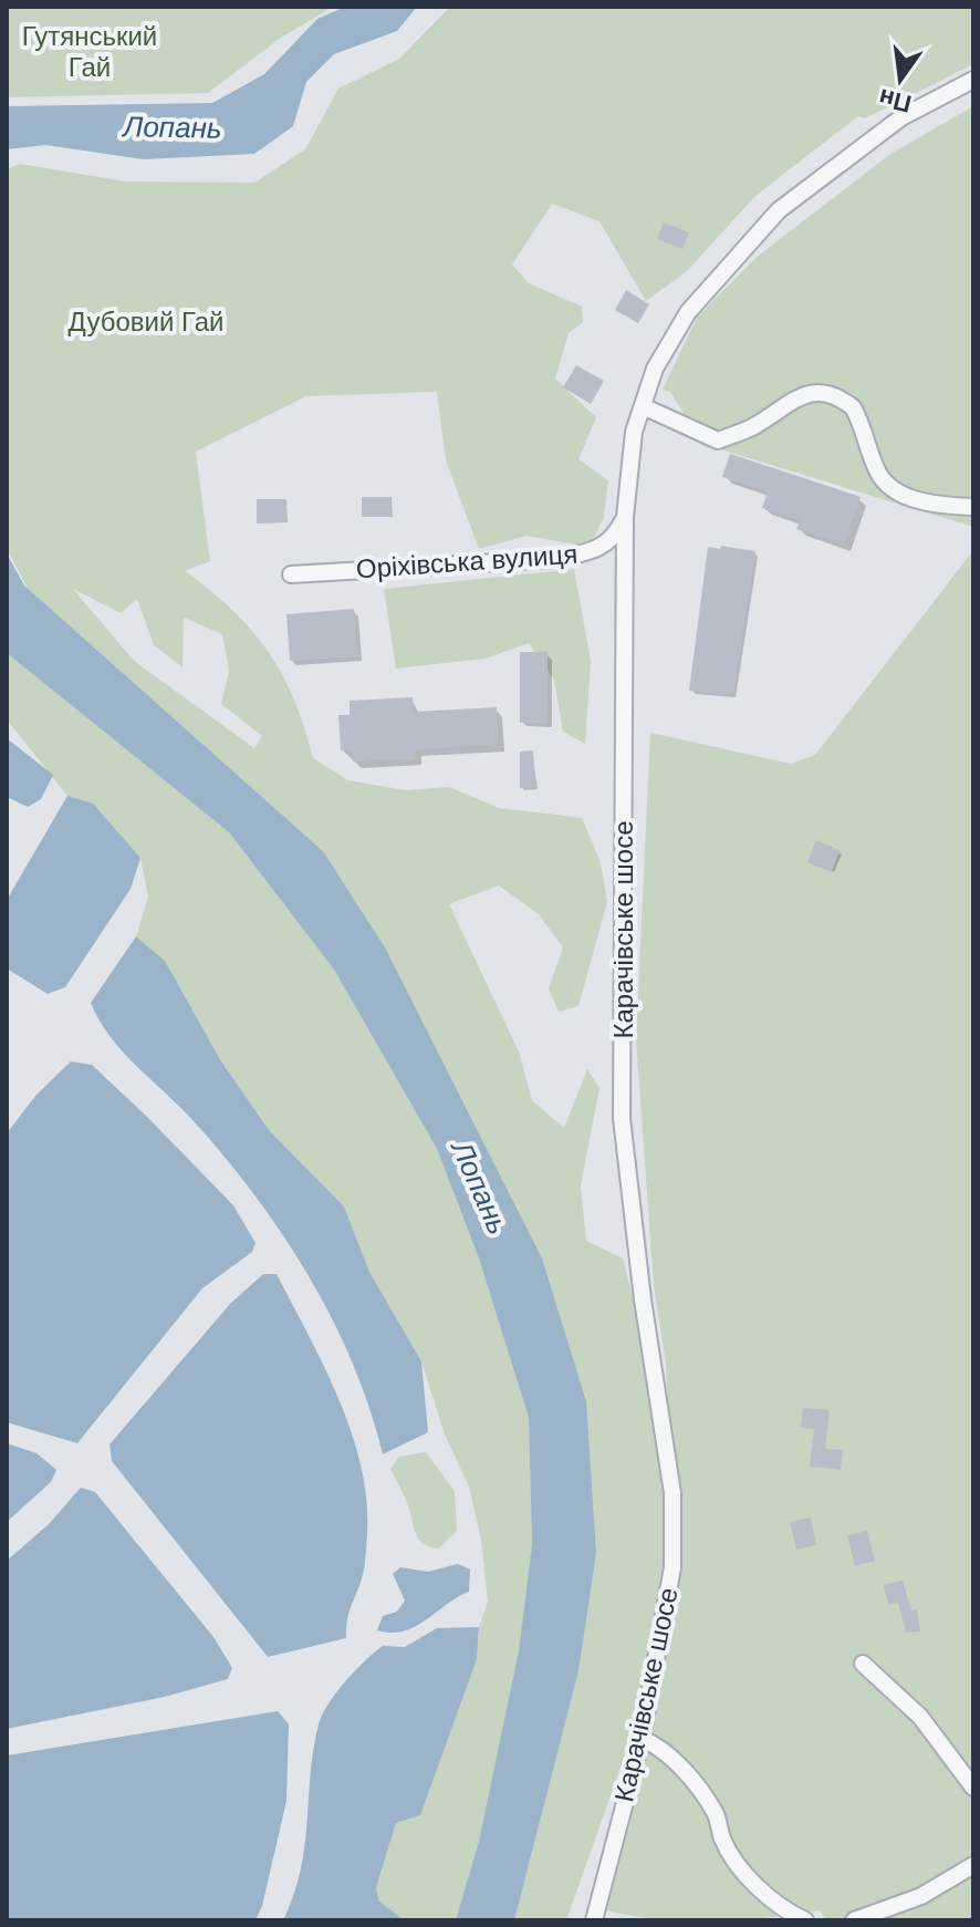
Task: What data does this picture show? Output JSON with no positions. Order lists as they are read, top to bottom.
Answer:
{
  "streets": {
    "street": ["Оріхівська вулиця", "Карачівське шосе"]
  },
  "crossings": [
    ["Оріхівська вулиця", "Карачівське шосе"]
  ],
  "water": ["Лопань"],
  "parks": ["Гутянський Гай", "Дубовий Гай"],
  "north": "bottom"
}
